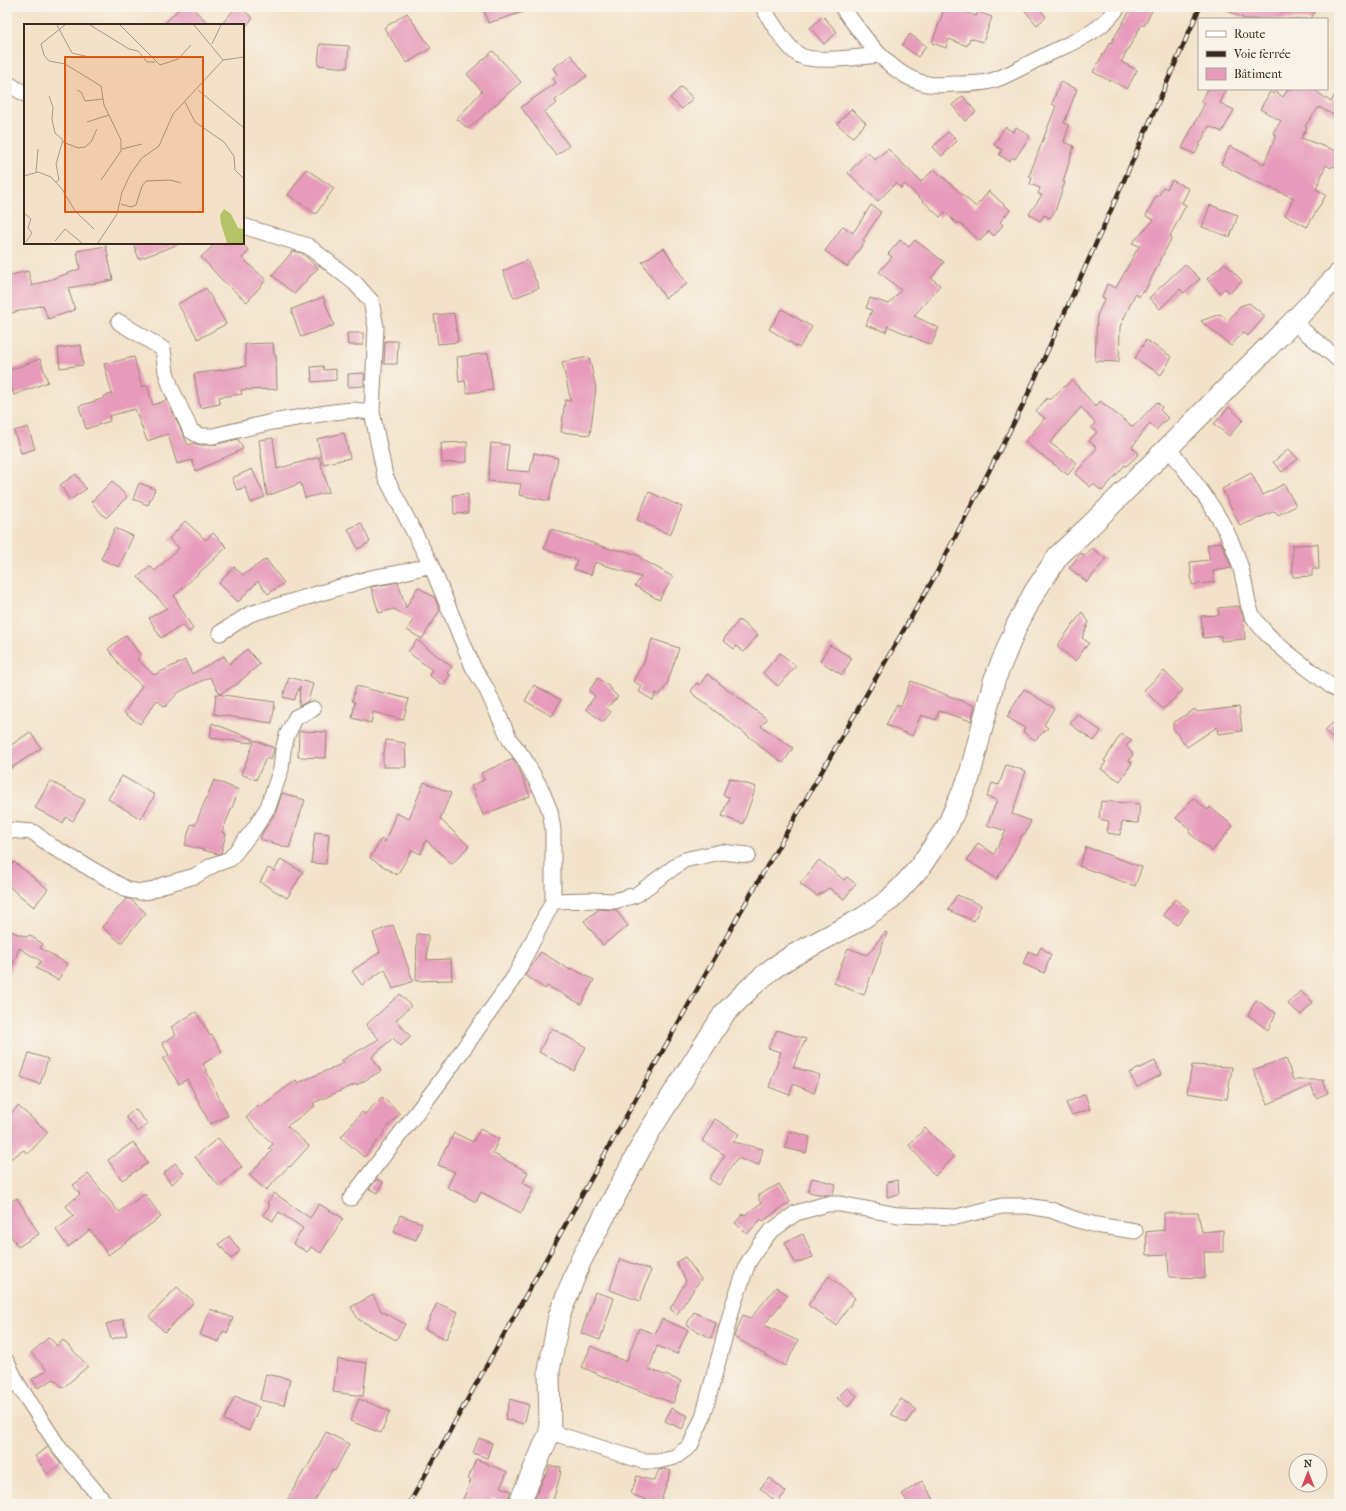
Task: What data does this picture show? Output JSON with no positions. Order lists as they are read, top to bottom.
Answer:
{
  "legend": ["Route", "Voie ferrée", "Bâtiment"],
  "north": "top"
}
